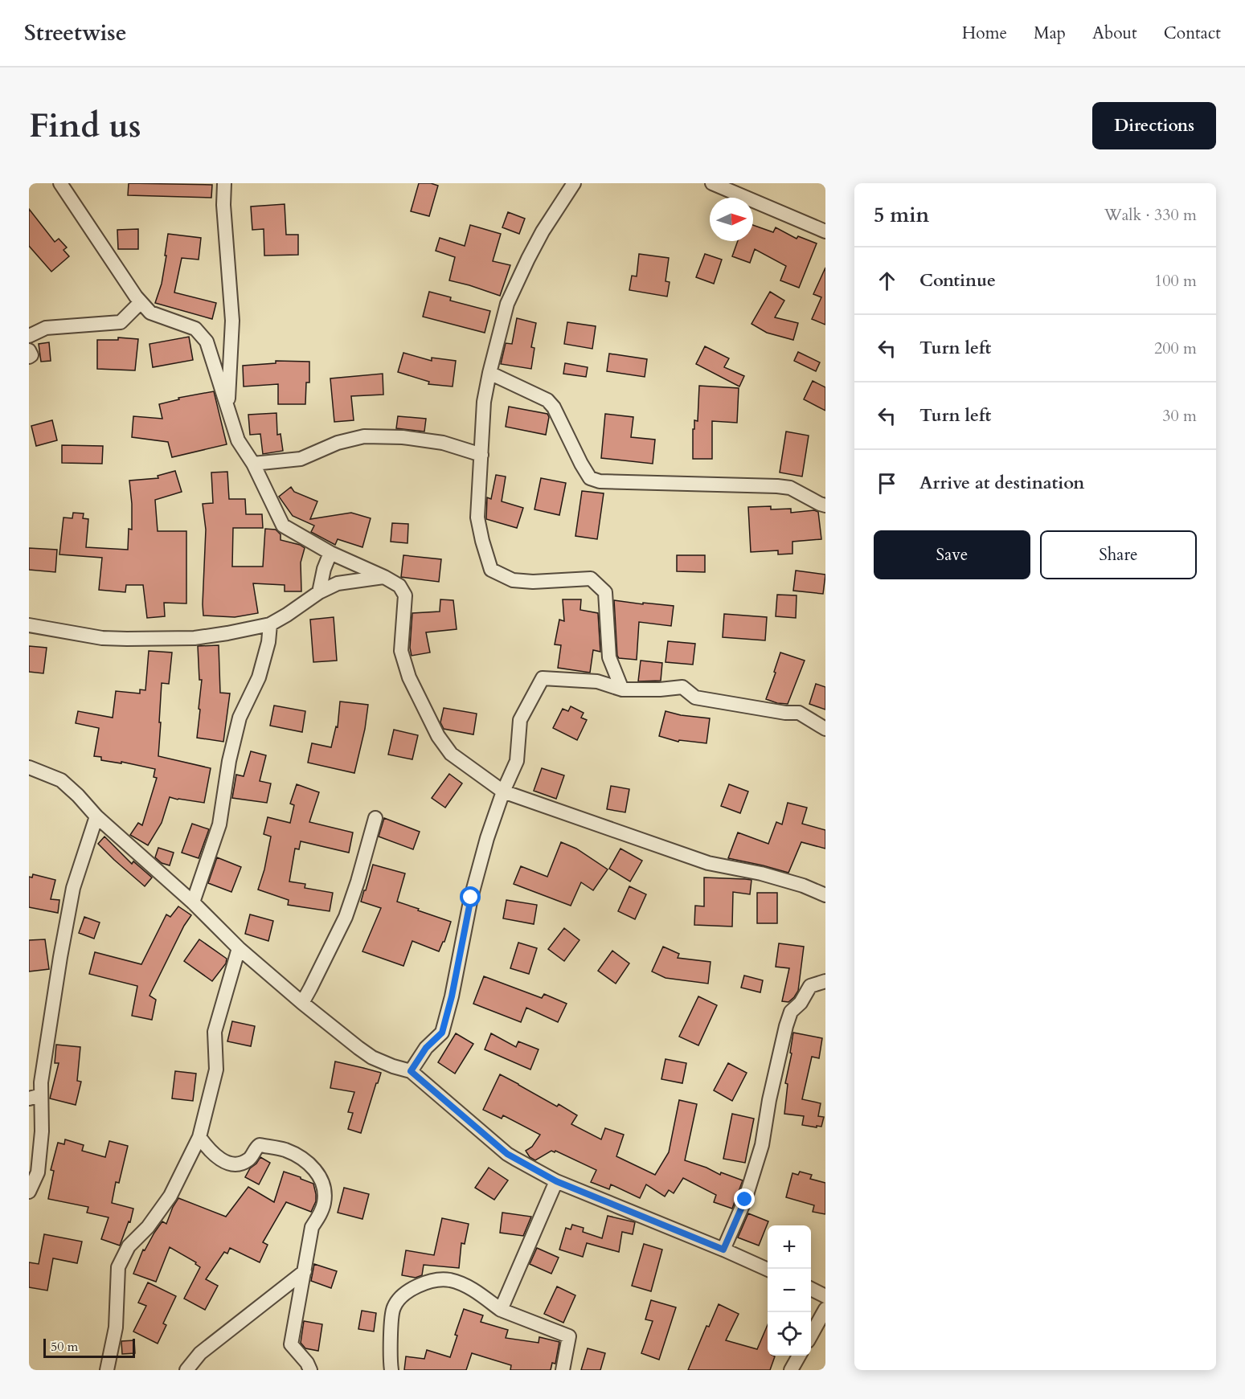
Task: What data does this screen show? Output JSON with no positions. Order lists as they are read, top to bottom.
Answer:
{
  "scale_bar": "50 m",
  "north": "right",
  "page": {
    "header": "Streetwise",
    "nav": [
      "Home",
      "Map",
      "About",
      "Contact"
    ],
    "buttons": [
      "Directions",
      ["Save", "Share"]
    ],
    "title": "Find us",
    "heading": ["5 min", "Walk · 330 m"],
    "list": [
      ["Continue", "100 m"],
      ["Turn left", "200 m"],
      ["Turn left", "30 m"],
      "Arrive at destination"
    ],
    "map_buttons": ["+", "−"],
    "scale": "50 m"
  }
}
